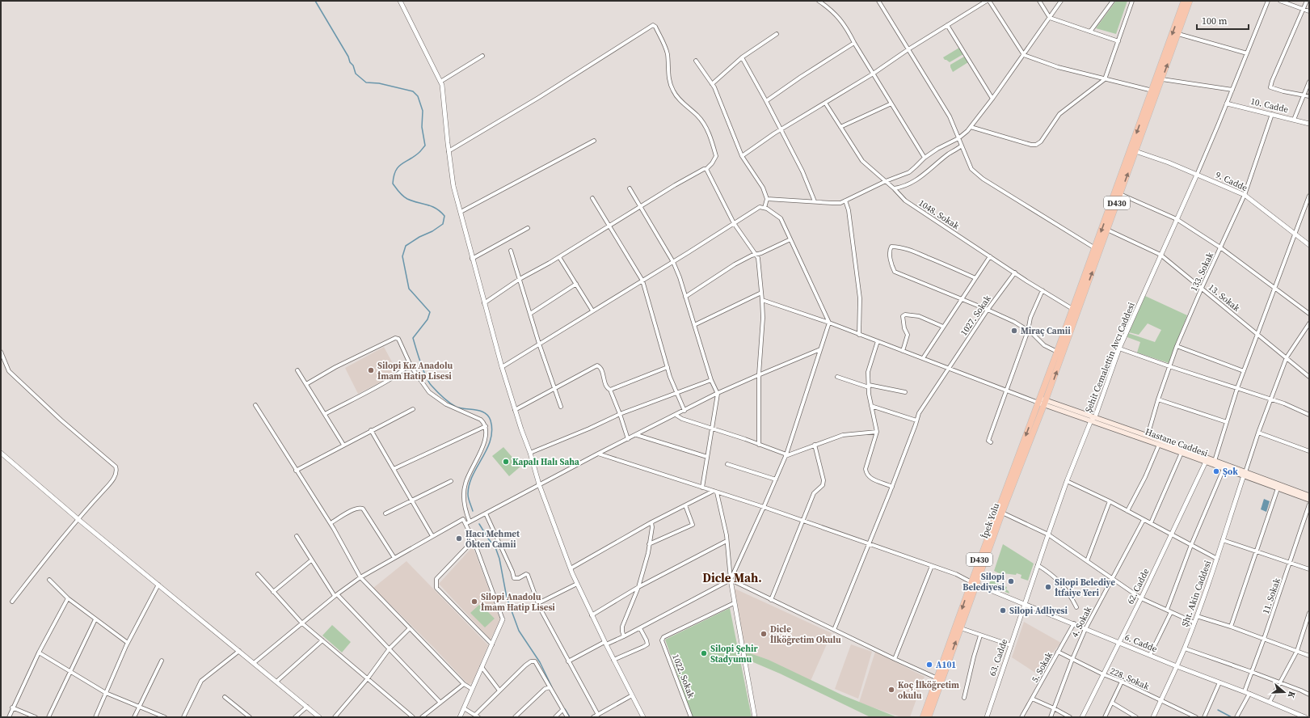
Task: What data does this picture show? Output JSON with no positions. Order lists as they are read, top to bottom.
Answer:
{
  "streets": {
    "highway": ["D430", "İpek Yolu"],
    "main road": ["Hastane Caddesi"],
    "street": [
      "10. Cadde",
      "9. Cadde",
      "1048. Sokak",
      "133. Sokak",
      "13. Sokak",
      "1027. Sokak",
      "Şehit Cemalettin Avcı Caddesi",
      "62. Cadde",
      "Şht. Akin Caddesi",
      "11. Sokak",
      "4. Sokak",
      "6. Cadde",
      "63. Cadde",
      "5. Sokak",
      "1022. Sokak",
      "228. Sokak"
    ]
  },
  "crossings": [
    ["10. Cadde", "133. Sokak"],
    ["9. Cadde", "D430"],
    ["9. Cadde", "133. Sokak"],
    ["9. Cadde", "Şehit Cemalettin Avcı Caddesi"],
    ["D430", "1048. Sokak"],
    ["D430", "13. Sokak"],
    ["D430", "Hastane Caddesi"],
    ["D430", "İpek Yolu"],
    ["D430", "6. Cadde"],
    ["1048. Sokak", "1027. Sokak"],
    ["133. Sokak", "13. Sokak"],
    ["133. Sokak", "Hastane Caddesi"],
    ["13. Sokak", "Şehit Cemalettin Avcı Caddesi"],
    ["Şehit Cemalettin Avcı Caddesi", "Hastane Caddesi"],
    ["Şehit Cemalettin Avcı Caddesi", "6. Cadde"],
    ["Şehit Cemalettin Avcı Caddesi", "63. Cadde"],
    ["Hastane Caddesi", "İpek Yolu"],
    ["Hastane Caddesi", "62. Cadde"],
    ["Hastane Caddesi", "Şht. Akin Caddesi"],
    ["İpek Yolu", "6. Cadde"],
    ["62. Cadde", "6. Cadde"],
    ["62. Cadde", "228. Sokak"],
    ["Şht. Akin Caddesi", "6. Cadde"],
    ["Şht. Akin Caddesi", "228. Sokak"],
    ["11. Sokak", "6. Cadde"],
    ["4. Sokak", "6. Cadde"],
    ["4. Sokak", "228. Sokak"],
    ["6. Cadde", "63. Cadde"],
    ["6. Cadde", "5. Sokak"],
    ["5. Sokak", "228. Sokak"]
  ],
  "districts": ["Dicle Mah."],
  "places": [
    "Miraç Camii",
    "Silopi Kız Anadolu İmam Hatip Lisesi",
    "Kapalı Halı Saha",
    "Şok",
    "Hacı Mehmet Ökten Camii",
    "Silopi Belediyesi",
    "Silopi Belediye İtfaiye Yeri",
    "Silopi Anadolu İmam Hatip Lisesi",
    "Silopi Adliyesi",
    "Dicle İlköğretim Okulu",
    "Silopi Şehir Stadyumu",
    "A101",
    "Koç İlköğretim okulu"
  ],
  "scale_bar": "100 m",
  "north": "right"
}
